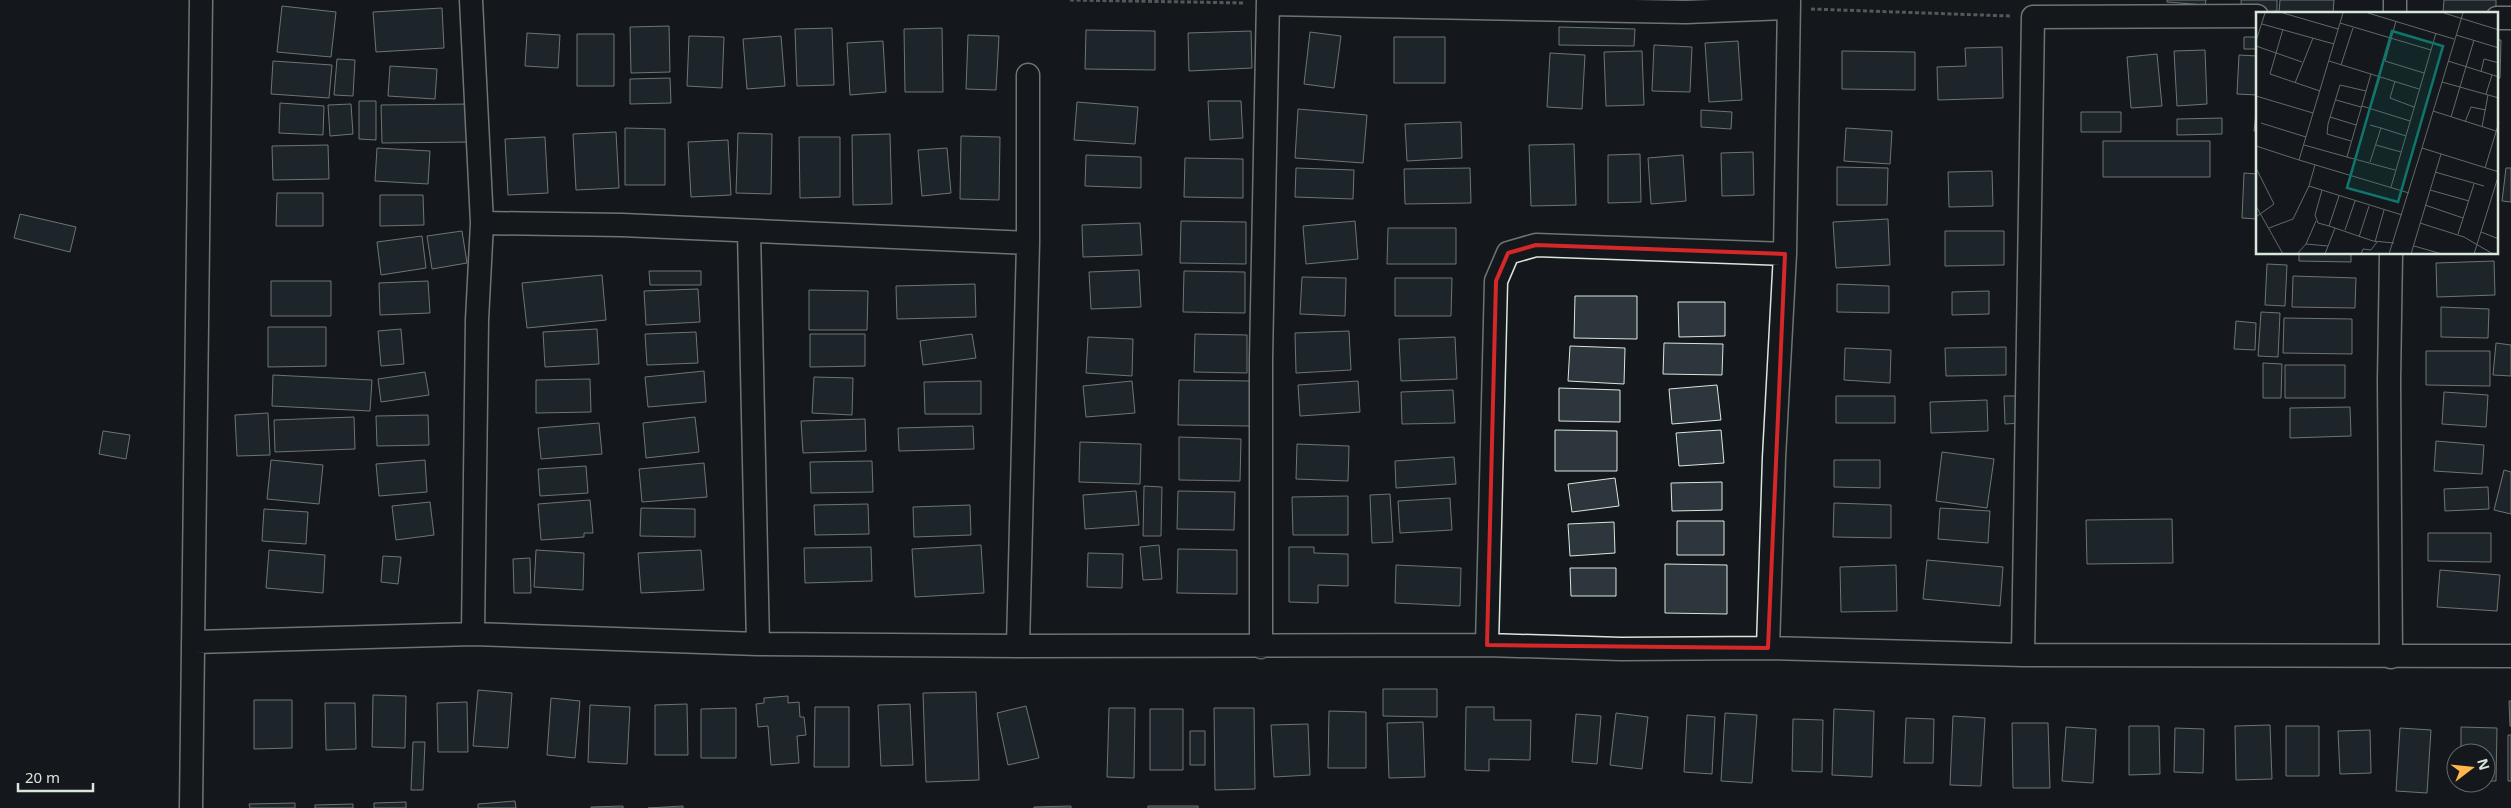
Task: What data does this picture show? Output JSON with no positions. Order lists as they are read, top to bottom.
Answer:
{
  "scale_bar": "20 m",
  "north": "right"
}
